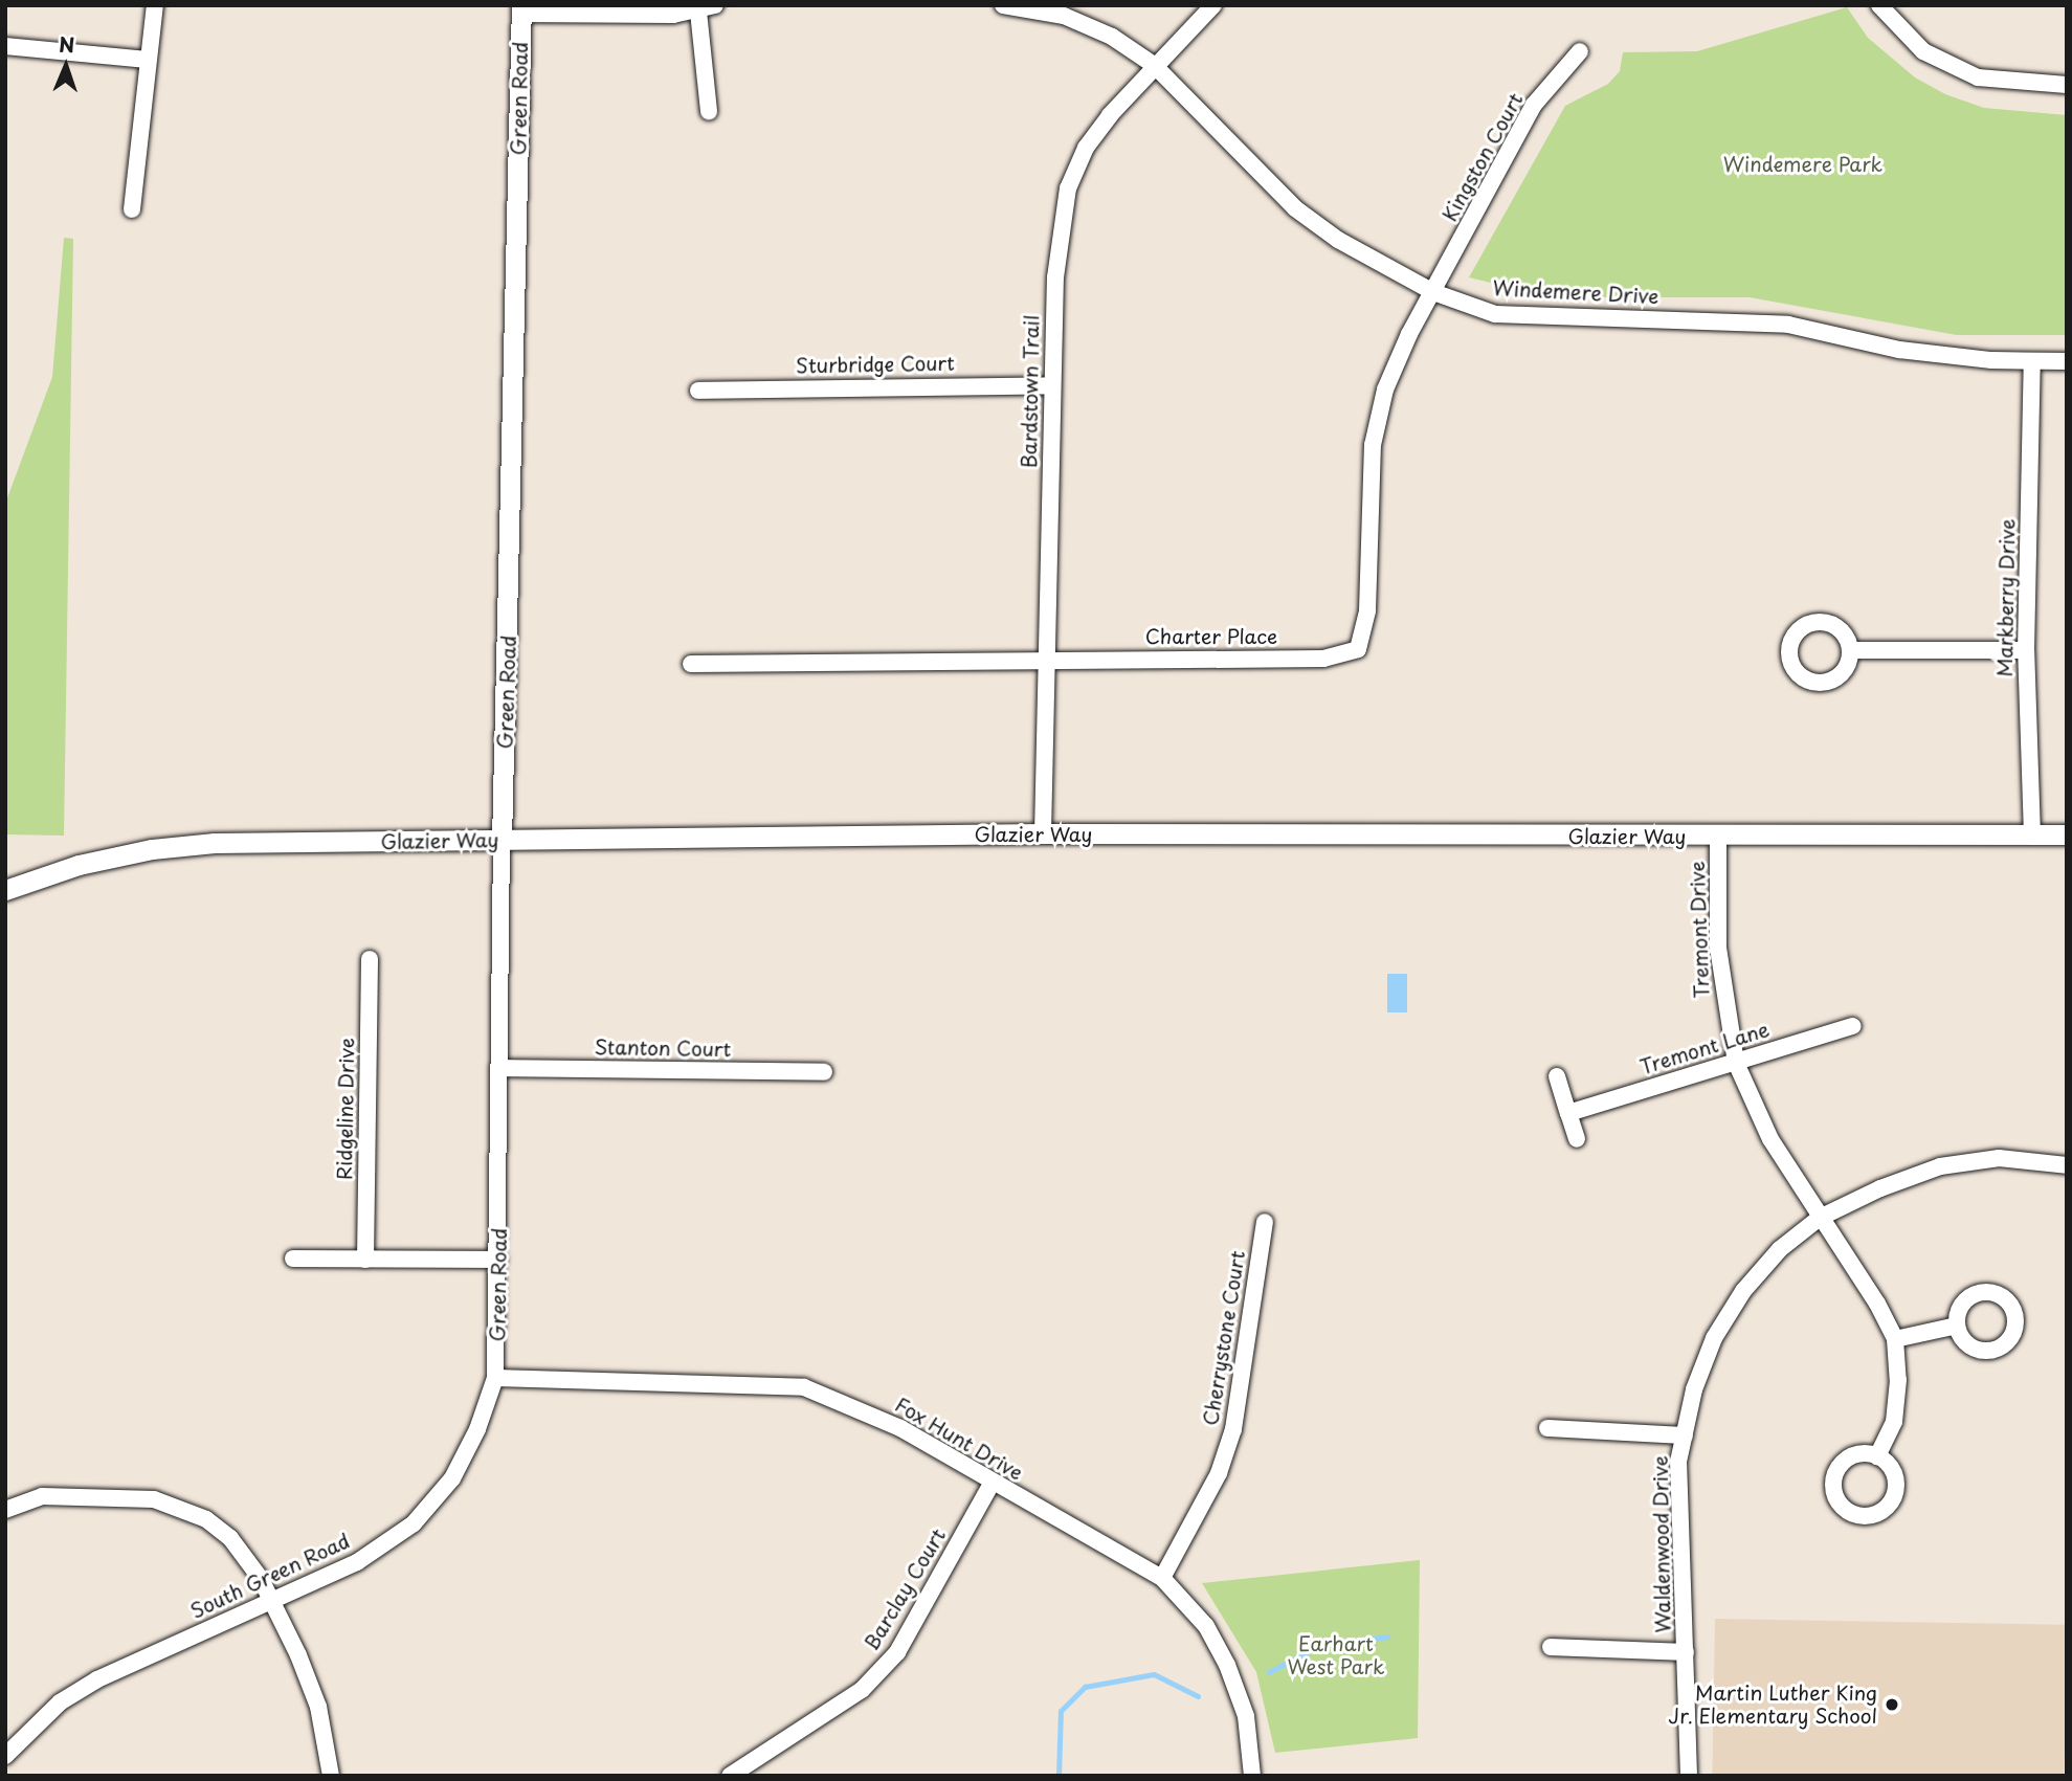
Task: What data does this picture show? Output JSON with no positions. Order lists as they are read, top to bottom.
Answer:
{
  "streets": {
    "street": [
      "Green Road",
      "Kingston Court",
      "Windemere Drive",
      "Sturbridge Court",
      "Bardstown Trail",
      "Markberry Drive",
      "Charter Place",
      "Glazier Way",
      "Tremont Drive",
      "Stanton Court",
      "Tremont Lane",
      "Ridgeline Drive",
      "Cherrystone Court",
      "Fox Hunt Drive",
      "Waldenwood Drive",
      "South Green Road",
      "Barclay Court"
    ]
  },
  "crossings": [
    ["Green Road", "Glazier Way"],
    ["Green Road", "Stanton Court"],
    ["Green Road", "Fox Hunt Drive"],
    ["Green Road", "South Green Road"],
    ["Kingston Court", "Windemere Drive"],
    ["Kingston Court", "Charter Place"],
    ["Windemere Drive", "Bardstown Trail"],
    ["Windemere Drive", "Markberry Drive"],
    ["Windemere Drive", "Charter Place"],
    ["Sturbridge Court", "Bardstown Trail"],
    ["Bardstown Trail", "Charter Place"],
    ["Bardstown Trail", "Glazier Way"],
    ["Markberry Drive", "Glazier Way"],
    ["Glazier Way", "Tremont Drive"],
    ["Tremont Drive", "Tremont Lane"],
    ["Tremont Drive", "Waldenwood Drive"],
    ["Cherrystone Court", "Fox Hunt Drive"],
    ["Fox Hunt Drive", "South Green Road"],
    ["Fox Hunt Drive", "Barclay Court"]
  ],
  "parks": ["Windemere Park", "Earhart West Park"],
  "places": ["Martin Luther King Jr. Elementary School"],
  "north": "top"
}
